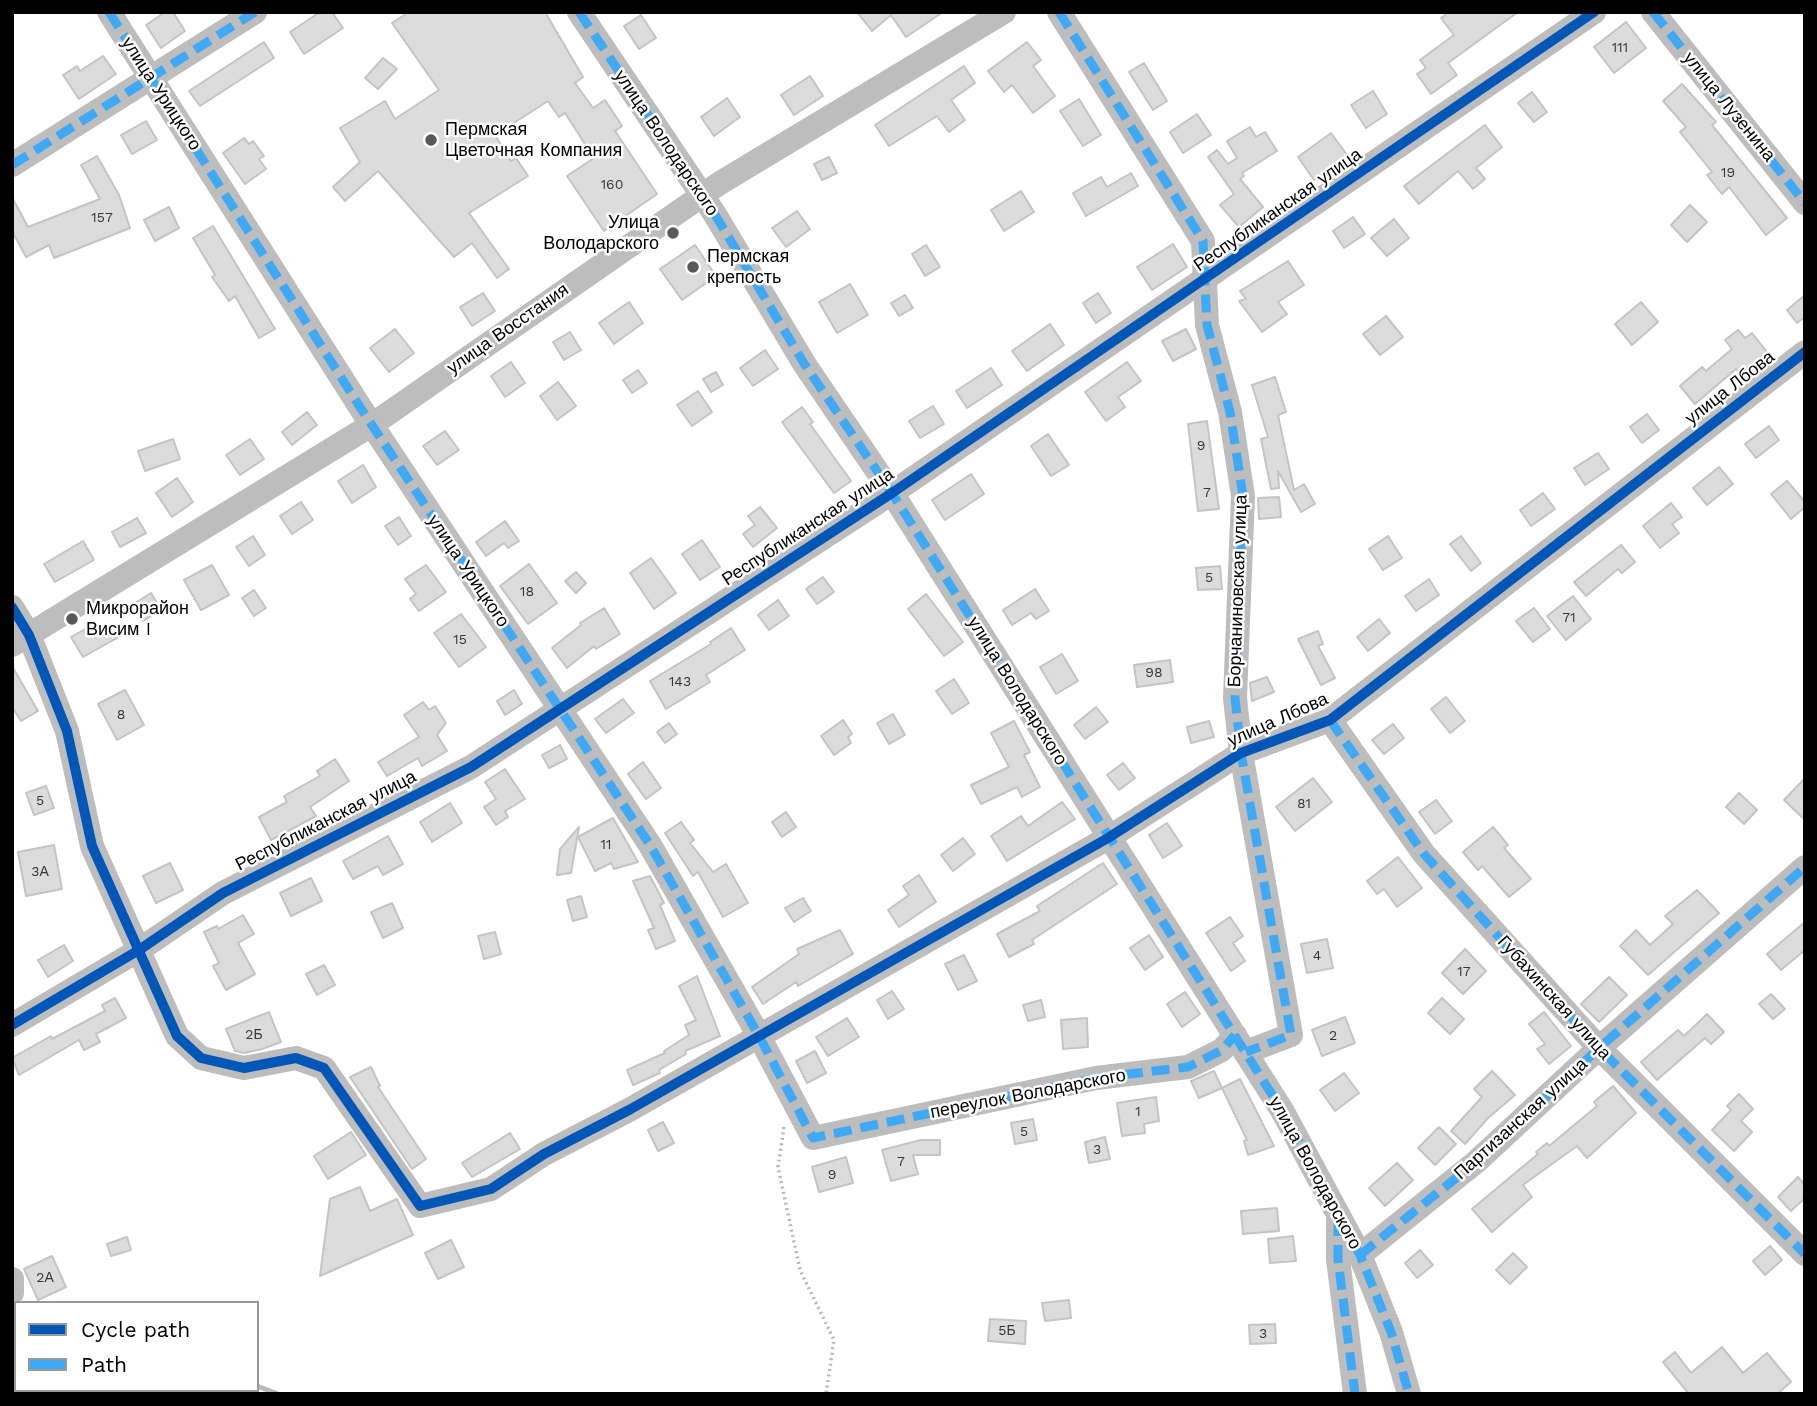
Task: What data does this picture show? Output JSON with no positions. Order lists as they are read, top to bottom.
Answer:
{
  "streets": {
    "street": [
      "улица Урицкого",
      "улица Лузенина",
      "улица Володарского",
      "Республиканская улица",
      "улица Восстания",
      "улица Лбова",
      "Борчаниновская улица",
      "Губахинская улица",
      "переулок Володарского",
      "Партизанская улица"
    ]
  },
  "crossings": [
    ["улица Урицкого", "Республиканская улица"],
    ["улица Урицкого", "улица Восстания"],
    ["улица Урицкого", "улица Лбова"],
    ["улица Урицкого", "переулок Володарского"],
    ["улица Володарского", "Республиканская улица"],
    ["улица Володарского", "улица Восстания"],
    ["улица Володарского", "улица Лбова"],
    ["улица Володарского", "Борчаниновская улица"],
    ["улица Володарского", "переулок Володарского"],
    ["улица Володарского", "Партизанская улица"],
    ["Республиканская улица", "улица Лбова"],
    ["Республиканская улица", "Борчаниновская улица"],
    ["улица Лбова", "Борчаниновская улица"],
    ["улица Лбова", "Губахинская улица"],
    ["Борчаниновская улица", "переулок Володарского"],
    ["Губахинская улица", "Партизанская улица"]
  ],
  "places": [
    "Пермская Цветочная Компания",
    "Улица Володарского",
    "Пермская крепость",
    "Микрорайон Висим I"
  ],
  "house_numbers": [
    "111",
    "19",
    "160",
    "157",
    "9",
    "7",
    "5",
    "18",
    "71",
    "15",
    "98",
    "143",
    "8",
    "5",
    "81",
    "11",
    "3А",
    "4",
    "17",
    "2Б",
    "2",
    "1",
    "5",
    "3",
    "7",
    "9",
    "2А",
    "5Б",
    "3"
  ],
  "legend": ["Cycle path", "Path"]
}
